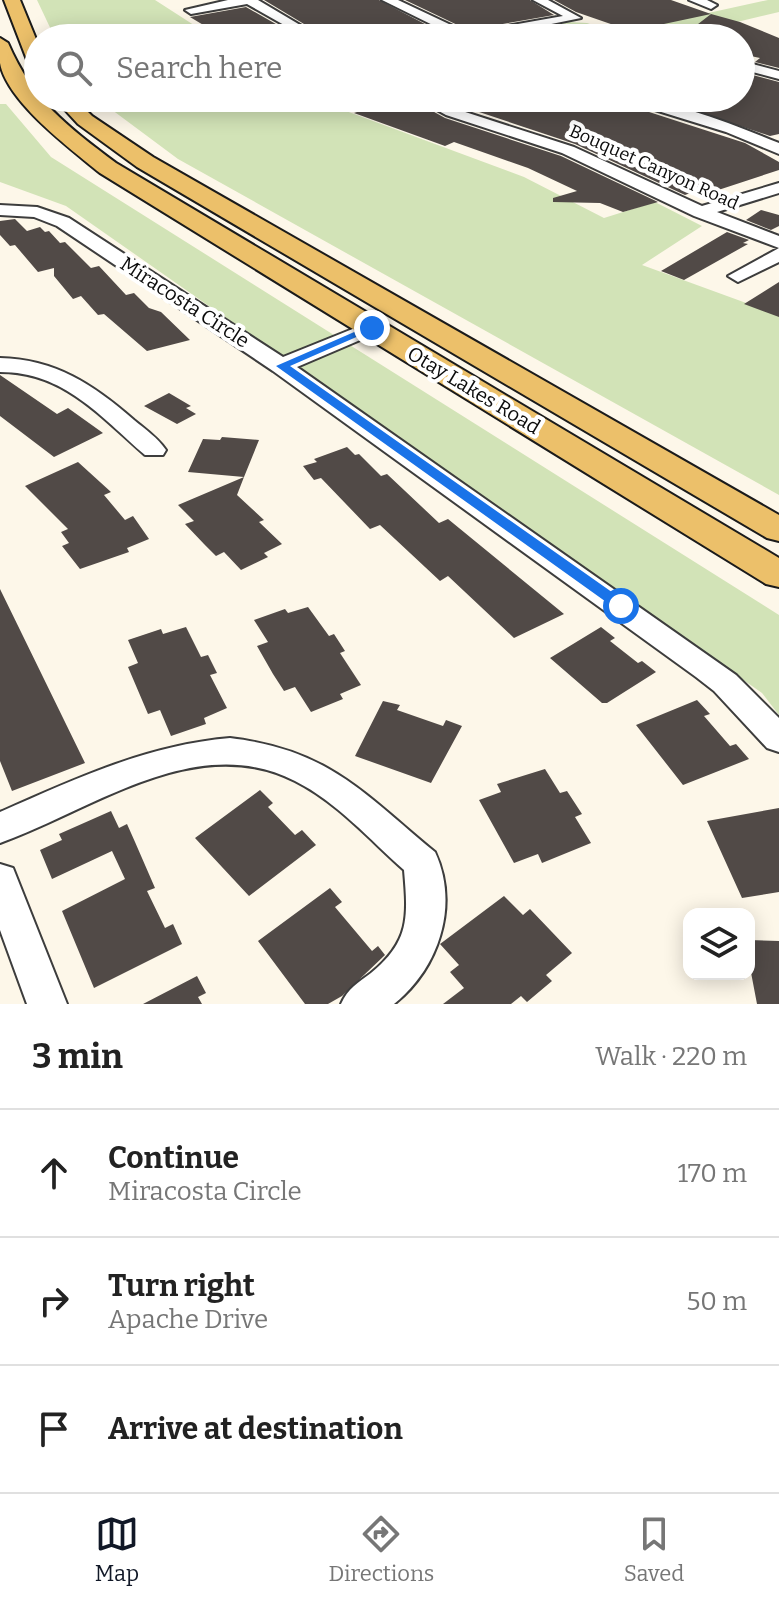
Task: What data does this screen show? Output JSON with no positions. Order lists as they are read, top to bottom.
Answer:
{
  "streets": {
    "main road": ["Otay Lakes Road"],
    "street": ["Bouquet Canyon Road", "Miracosta Circle"]
  },
  "page": {
    "search": "Search here",
    "heading": ["3 min", "Walk · 220 m"],
    "list": [
      ["Continue", "Miracosta Circle", "170 m"],
      ["Turn right", "Apache Drive", "50 m"],
      "Arrive at destination"
    ],
    "nav": ["Map", "Directions", "Saved"]
  }
}
